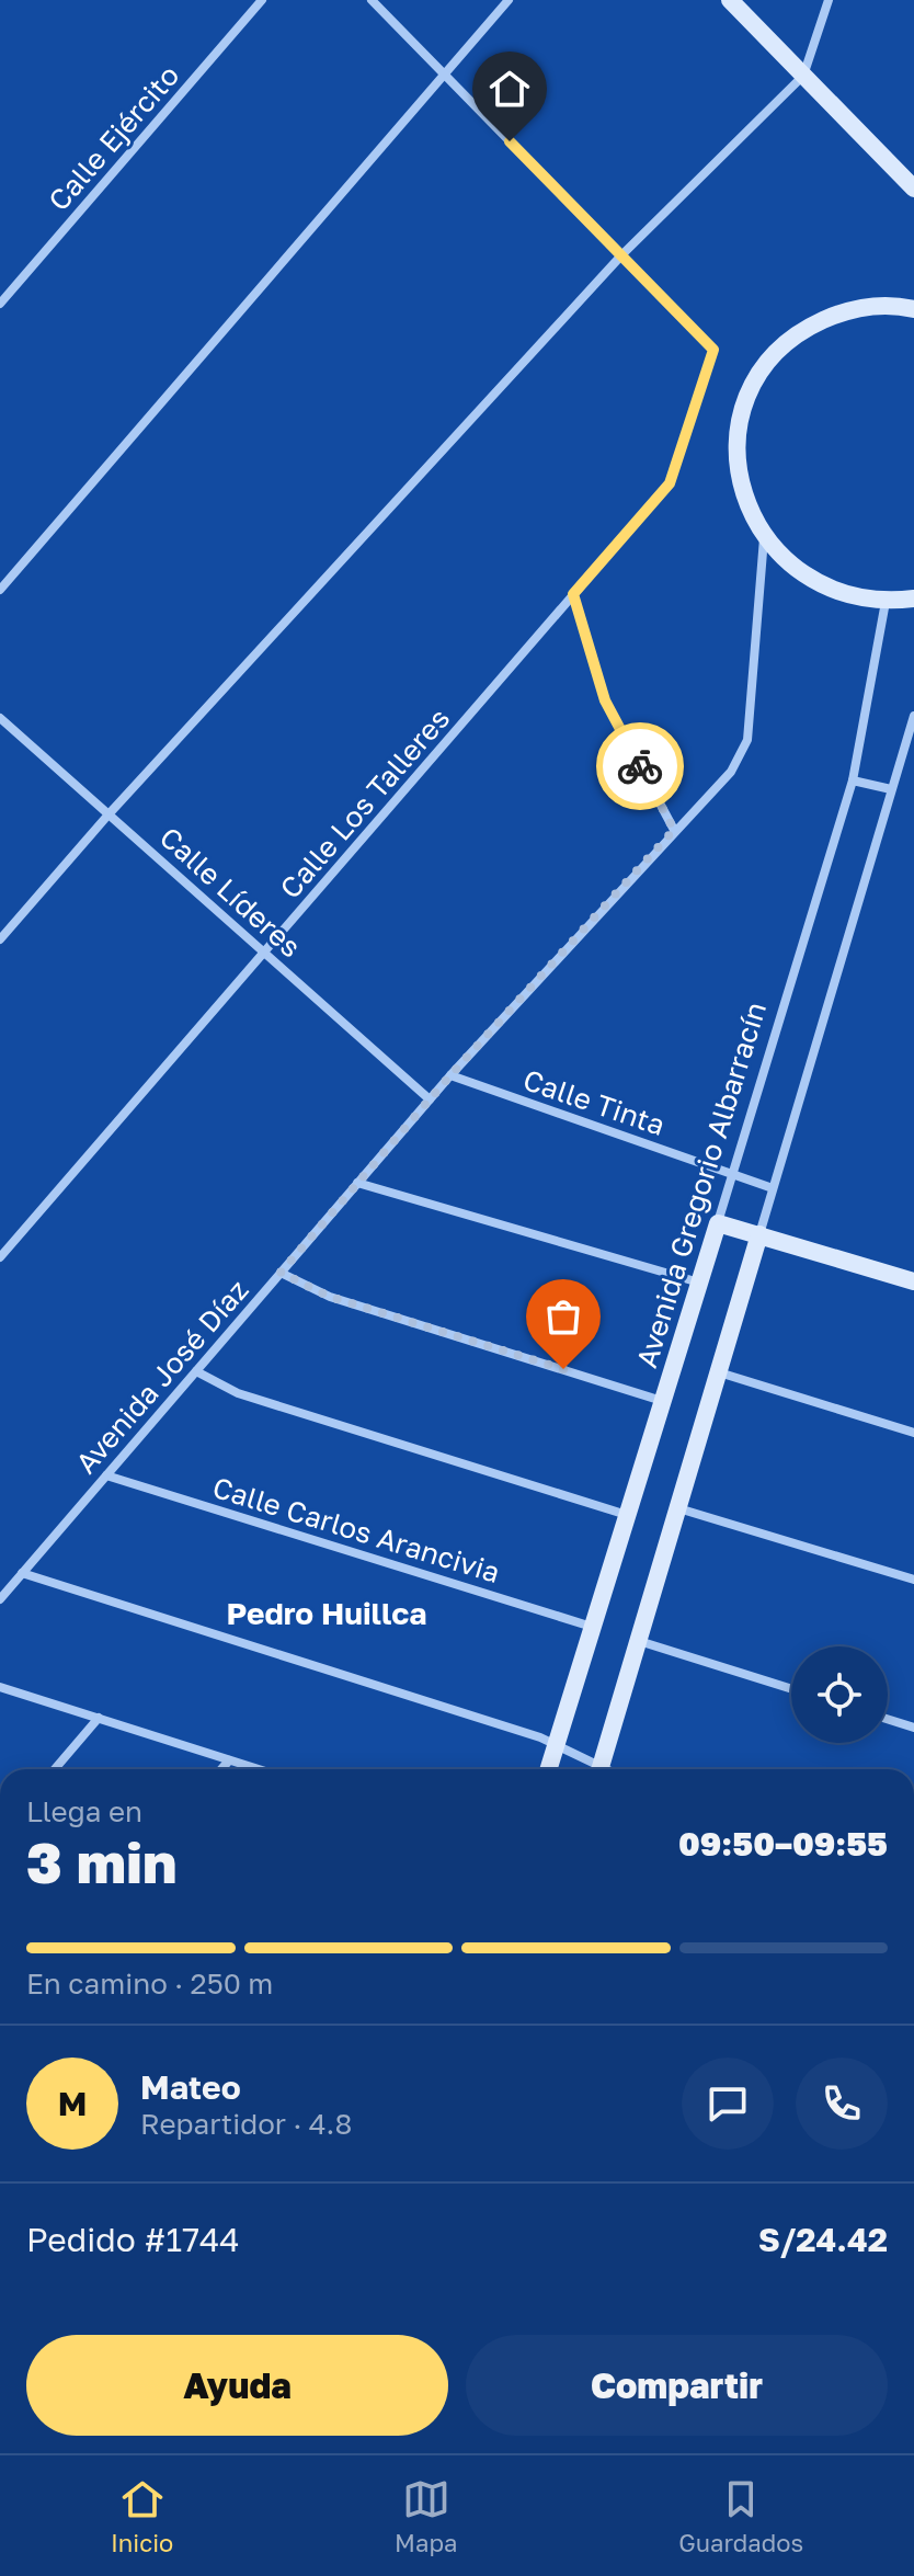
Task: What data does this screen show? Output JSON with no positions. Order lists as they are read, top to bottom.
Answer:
{
  "streets": {
    "street": [
      "Calle Ejército",
      "Calle Los Talleres",
      "Calle Líderes",
      "Calle Tinta",
      "Avenida Gregorio Albarracín",
      "Avenida José Díaz",
      "Calle Carlos Arancivia"
    ]
  },
  "crossings": [
    ["Calle Los Talleres", "Calle Líderes"],
    ["Calle Líderes", "Avenida José Díaz"],
    ["Calle Tinta", "Avenida Gregorio Albarracín"],
    ["Calle Tinta", "Avenida José Díaz"],
    ["Avenida Gregorio Albarracín", "Calle Carlos Arancivia"],
    ["Avenida José Díaz", "Calle Carlos Arancivia"]
  ],
  "districts": ["Pedro Huillca"],
  "page": {
    "heading": ["3 min", "Llega en", "09:50–09:55"],
    "panel": [
      "Mateo",
      "Repartidor · 4.8",
      "Pedido #1744",
      "S/24.42"
    ],
    "bar": "En camino · 250 m",
    "round": "M",
    "buttons": ["Ayuda", "Compartir"],
    "tabs": ["Inicio", "Mapa", "Guardados"]
  }
}
